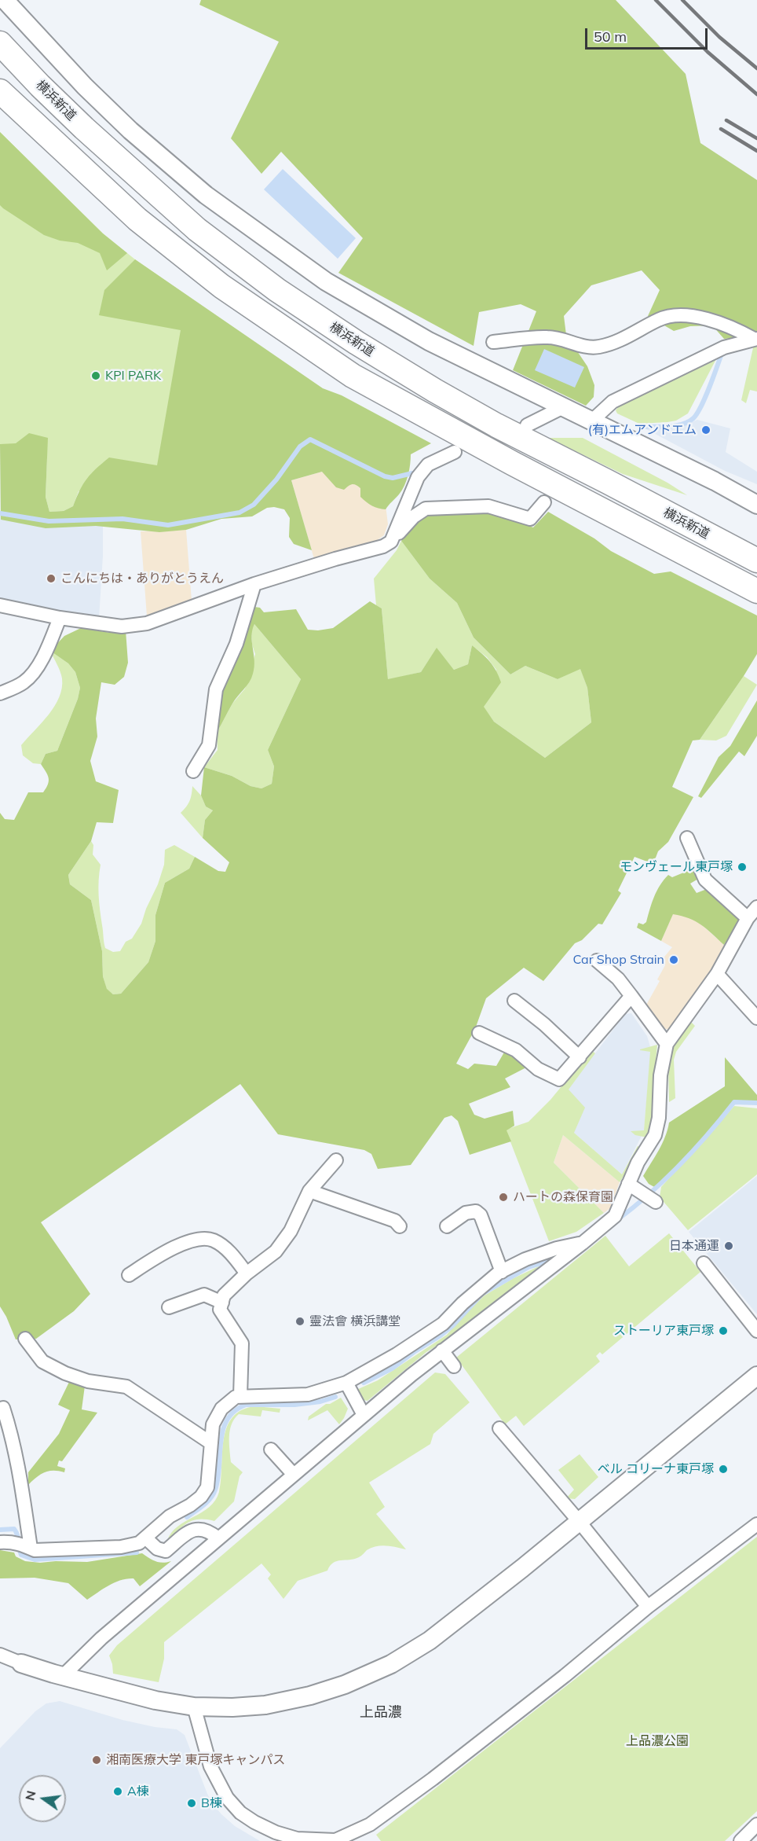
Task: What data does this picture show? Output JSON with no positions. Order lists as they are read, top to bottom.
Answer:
{
  "streets": {
    "highway": ["横浜新道"]
  },
  "districts": ["上品濃"],
  "parks": ["上品濃公園"],
  "places": [
    "KPI PARK",
    "(有)エムアンドエム",
    "こんにちは・ありがとうえん",
    "モンヴェール東戸塚",
    "Car Shop Strain",
    "ハートの森保育園",
    "日本通運",
    "靈法會 横浜講堂",
    "ストーリア東戸塚",
    "ベル コリーナ東戸塚",
    "湘南医療大学 東戸塚キャンパス",
    "A棟",
    "B棟"
  ],
  "scale_bar": "50 m",
  "north": "left"
}
